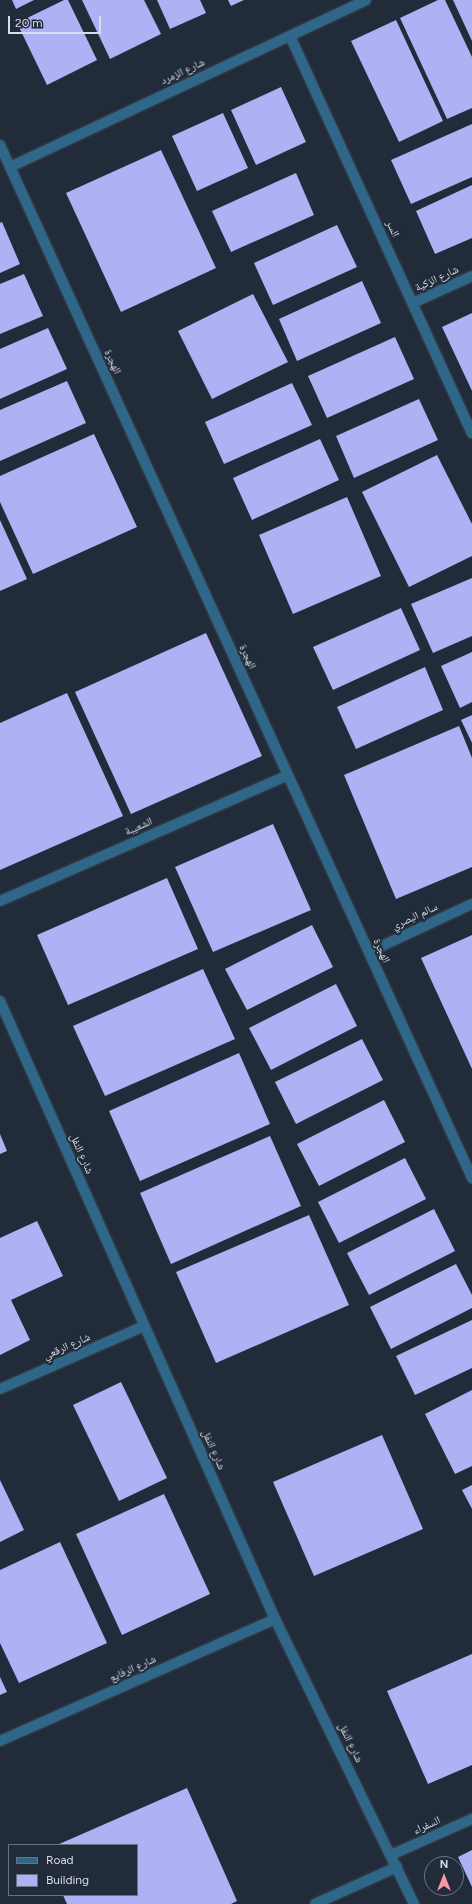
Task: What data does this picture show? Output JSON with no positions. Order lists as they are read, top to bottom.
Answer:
{
  "streets": {
    "street": [
      "شارع الزمرد",
      "السر",
      "شارع الزكية",
      "الهجرة",
      "الشعيبة",
      "سالم البصري",
      "شارع النفل",
      "شارع الرقعي",
      "شارع الرفايع",
      "السفراء"
    ]
  },
  "crossings": [
    ["شارع الزمرد", "السر"],
    ["شارع الزمرد", "الهجرة"],
    ["السر", "شارع الزكية"],
    ["الهجرة", "الشعيبة"],
    ["الهجرة", "سالم البصري"],
    ["شارع النفل", "شارع الرقعي"],
    ["شارع النفل", "شارع الرفايع"],
    ["شارع النفل", "السفراء"]
  ],
  "legend": ["Road", "Building"],
  "scale_bar": "20 m",
  "north": "top"
}
